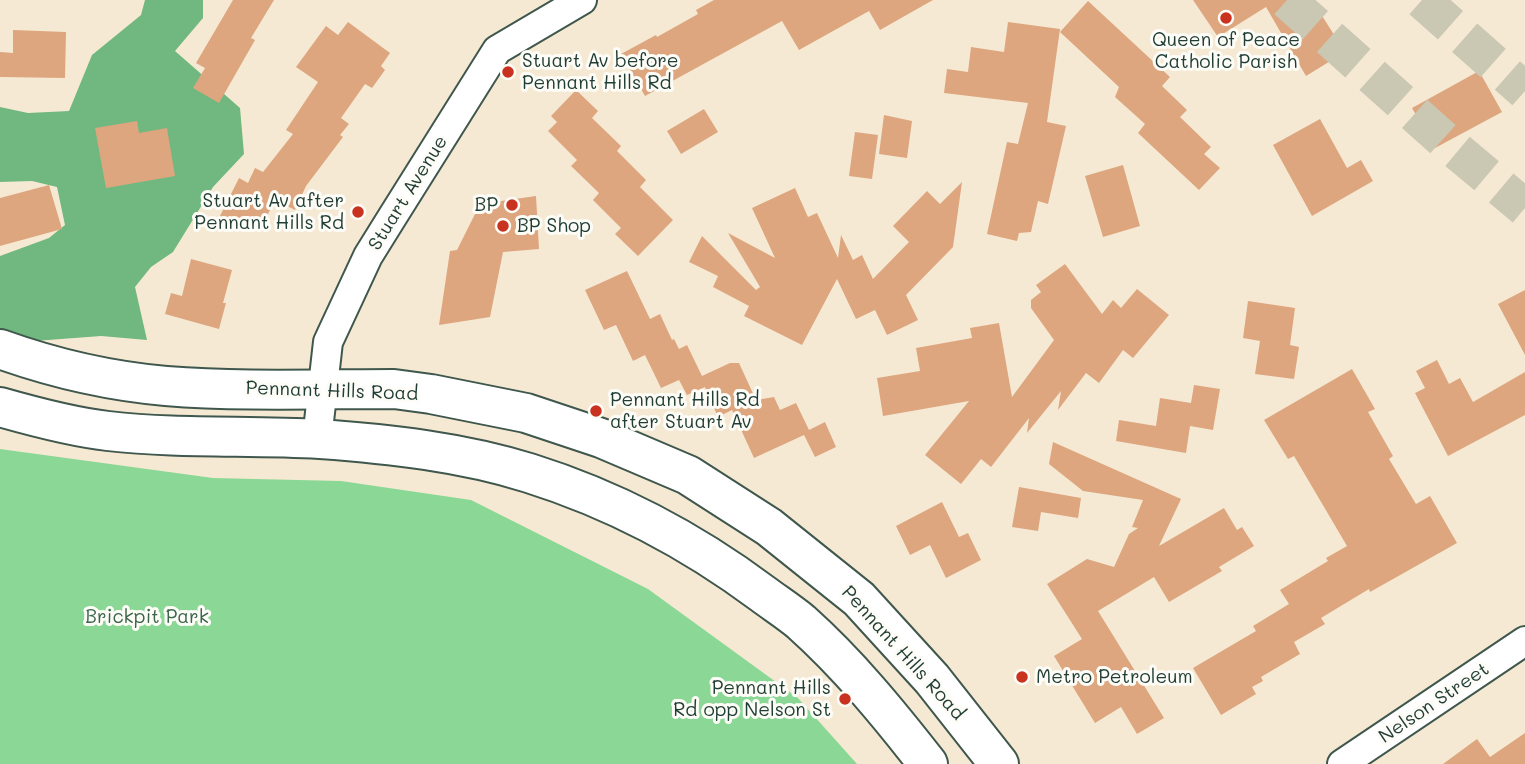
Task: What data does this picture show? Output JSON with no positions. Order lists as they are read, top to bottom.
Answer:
{
  "streets": {
    "highway": ["Pennant Hills Road"],
    "street": ["Stuart Avenue", "Nelson Street"]
  },
  "crossings": [
    ["Stuart Avenue", "Pennant Hills Road"]
  ],
  "parks": ["Brickpit Park"],
  "places": [
    "Queen of Peace Catholic Parish",
    "Stuart Av before Pennant Hills Rd",
    "BP",
    "Stuart Av after Pennant Hills Rd",
    "BP Shop",
    "Pennant Hills Rd after Stuart Av",
    "Metro Petroleum",
    "Pennant Hills Rd opp Nelson St"
  ]
}
